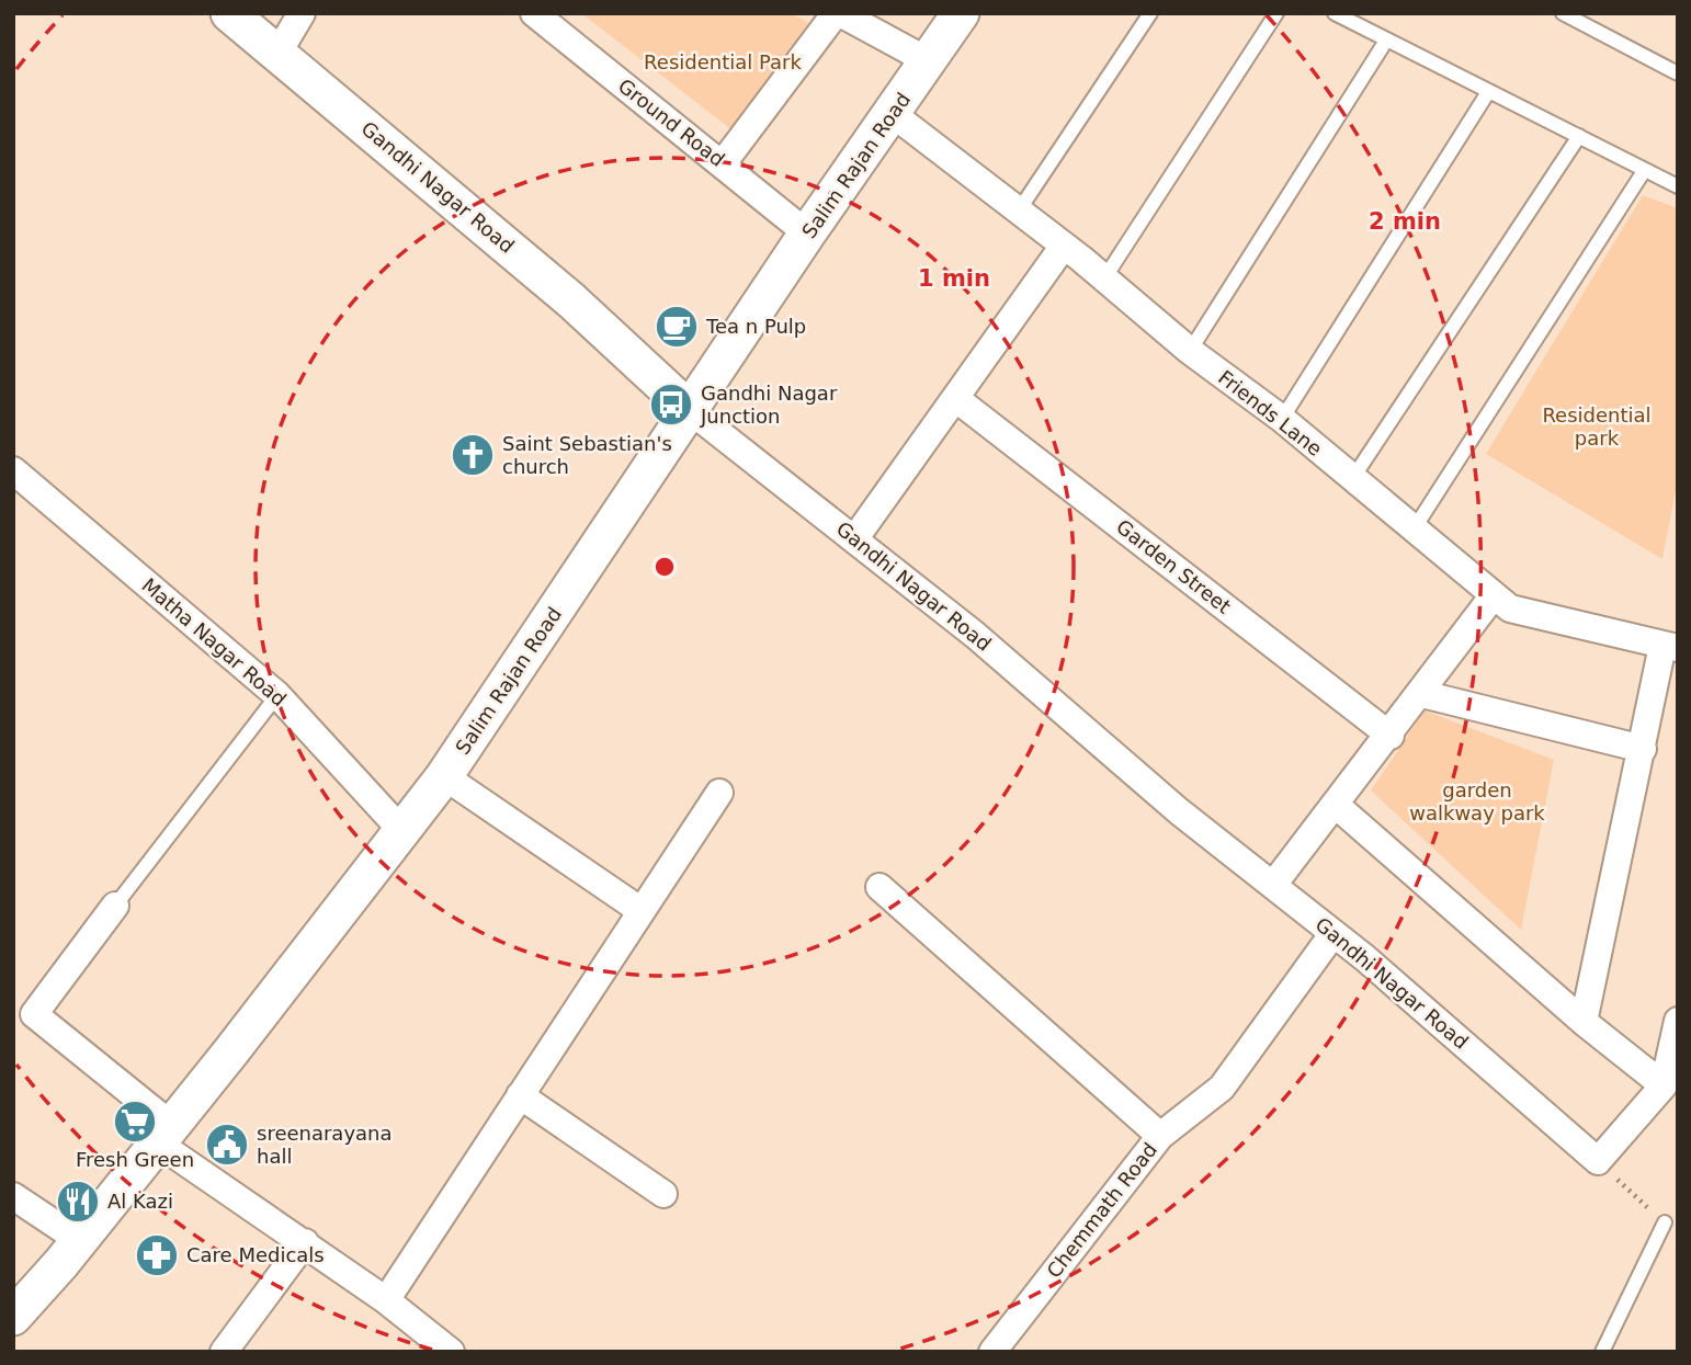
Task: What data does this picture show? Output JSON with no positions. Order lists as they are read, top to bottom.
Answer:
{
  "streets": {
    "main road": ["Salim Rajan Road", "Gandhi Nagar Road"],
    "street": [
      "Ground Road",
      "Friends Lane",
      "Garden Street",
      "Matha Nagar Road",
      "Chemmath Road"
    ]
  },
  "crossings": [
    ["Ground Road", "Salim Rajan Road"],
    ["Salim Rajan Road", "Gandhi Nagar Road"],
    ["Salim Rajan Road", "Friends Lane"],
    ["Salim Rajan Road", "Matha Nagar Road"],
    ["Gandhi Nagar Road", "Chemmath Road"]
  ],
  "parks": ["Residential Park", "Residential park", "garden walkway park"],
  "places": {
    "cafe": ["Tea n Pulp"],
    "bus stop": ["Gandhi Nagar Junction"],
    "church": ["Saint Sebastian's church"],
    "supermarket": ["Fresh Green"],
    "public building": ["sreenarayana hall"],
    "restaurant": ["Al Kazi"],
    "pharmacy": ["Care Medicals"]
  },
  "rings": ["2 min", "1 min"]
}
